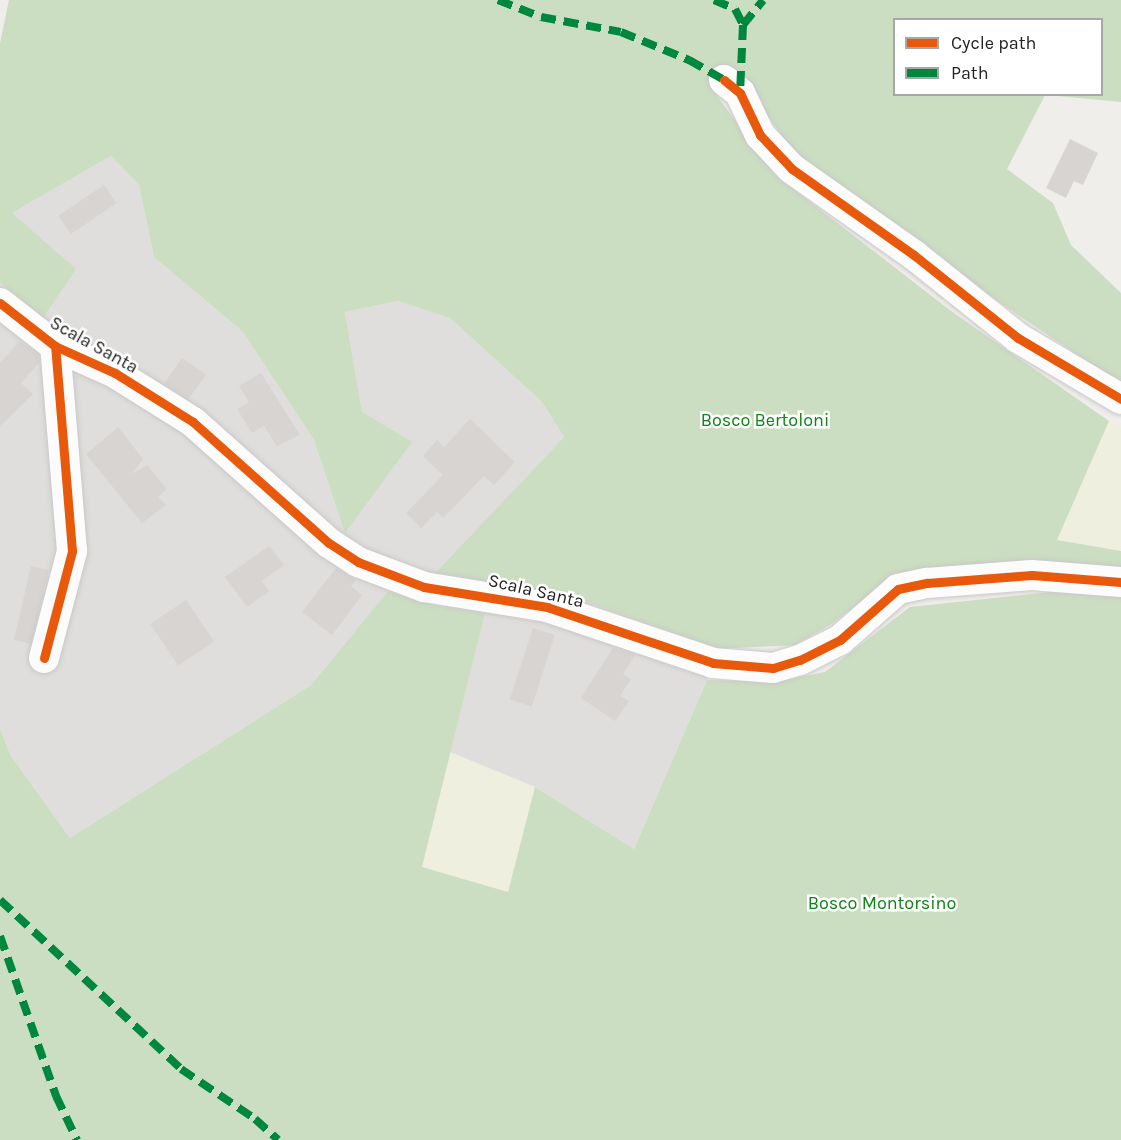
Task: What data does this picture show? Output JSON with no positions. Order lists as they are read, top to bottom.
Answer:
{
  "streets": {
    "street": ["Scala Santa"]
  },
  "parks": ["Bosco Bertoloni", "Bosco Montorsino"],
  "legend": ["Cycle path", "Path"]
}
